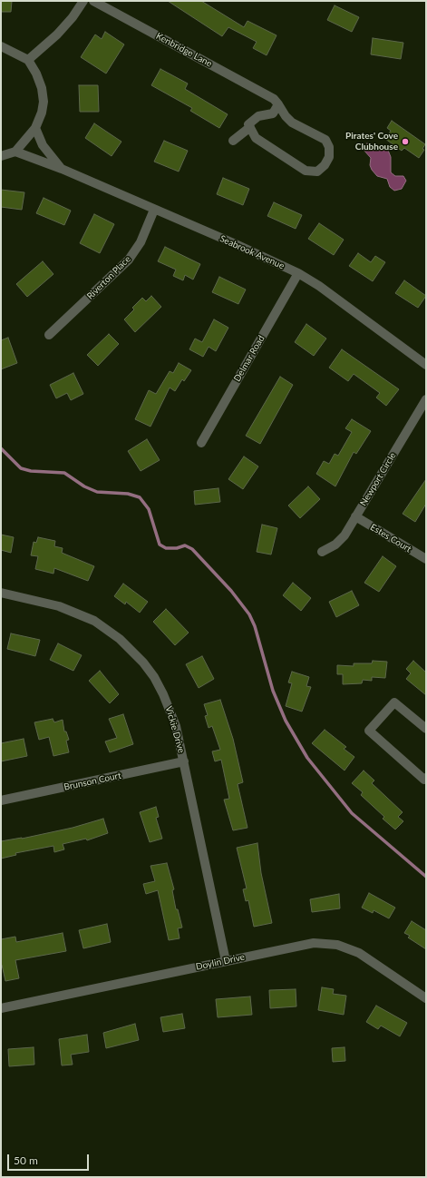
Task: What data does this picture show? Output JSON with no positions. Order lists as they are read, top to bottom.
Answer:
{
  "streets": {
    "street": [
      "Kenbridge Lane",
      "Seabrook Avenue",
      "Riverton Place",
      "Delmar Road",
      "Newport Circle",
      "Estes Court",
      "Vickie Drive",
      "Brunson Court",
      "Doylin Drive"
    ]
  },
  "crossings": [
    ["Seabrook Avenue", "Riverton Place"],
    ["Seabrook Avenue", "Delmar Road"],
    ["Newport Circle", "Estes Court"],
    ["Vickie Drive", "Brunson Court"],
    ["Vickie Drive", "Doylin Drive"]
  ],
  "places": ["Pirates' Cove Clubhouse"],
  "scale_bar": "50 m"
}
